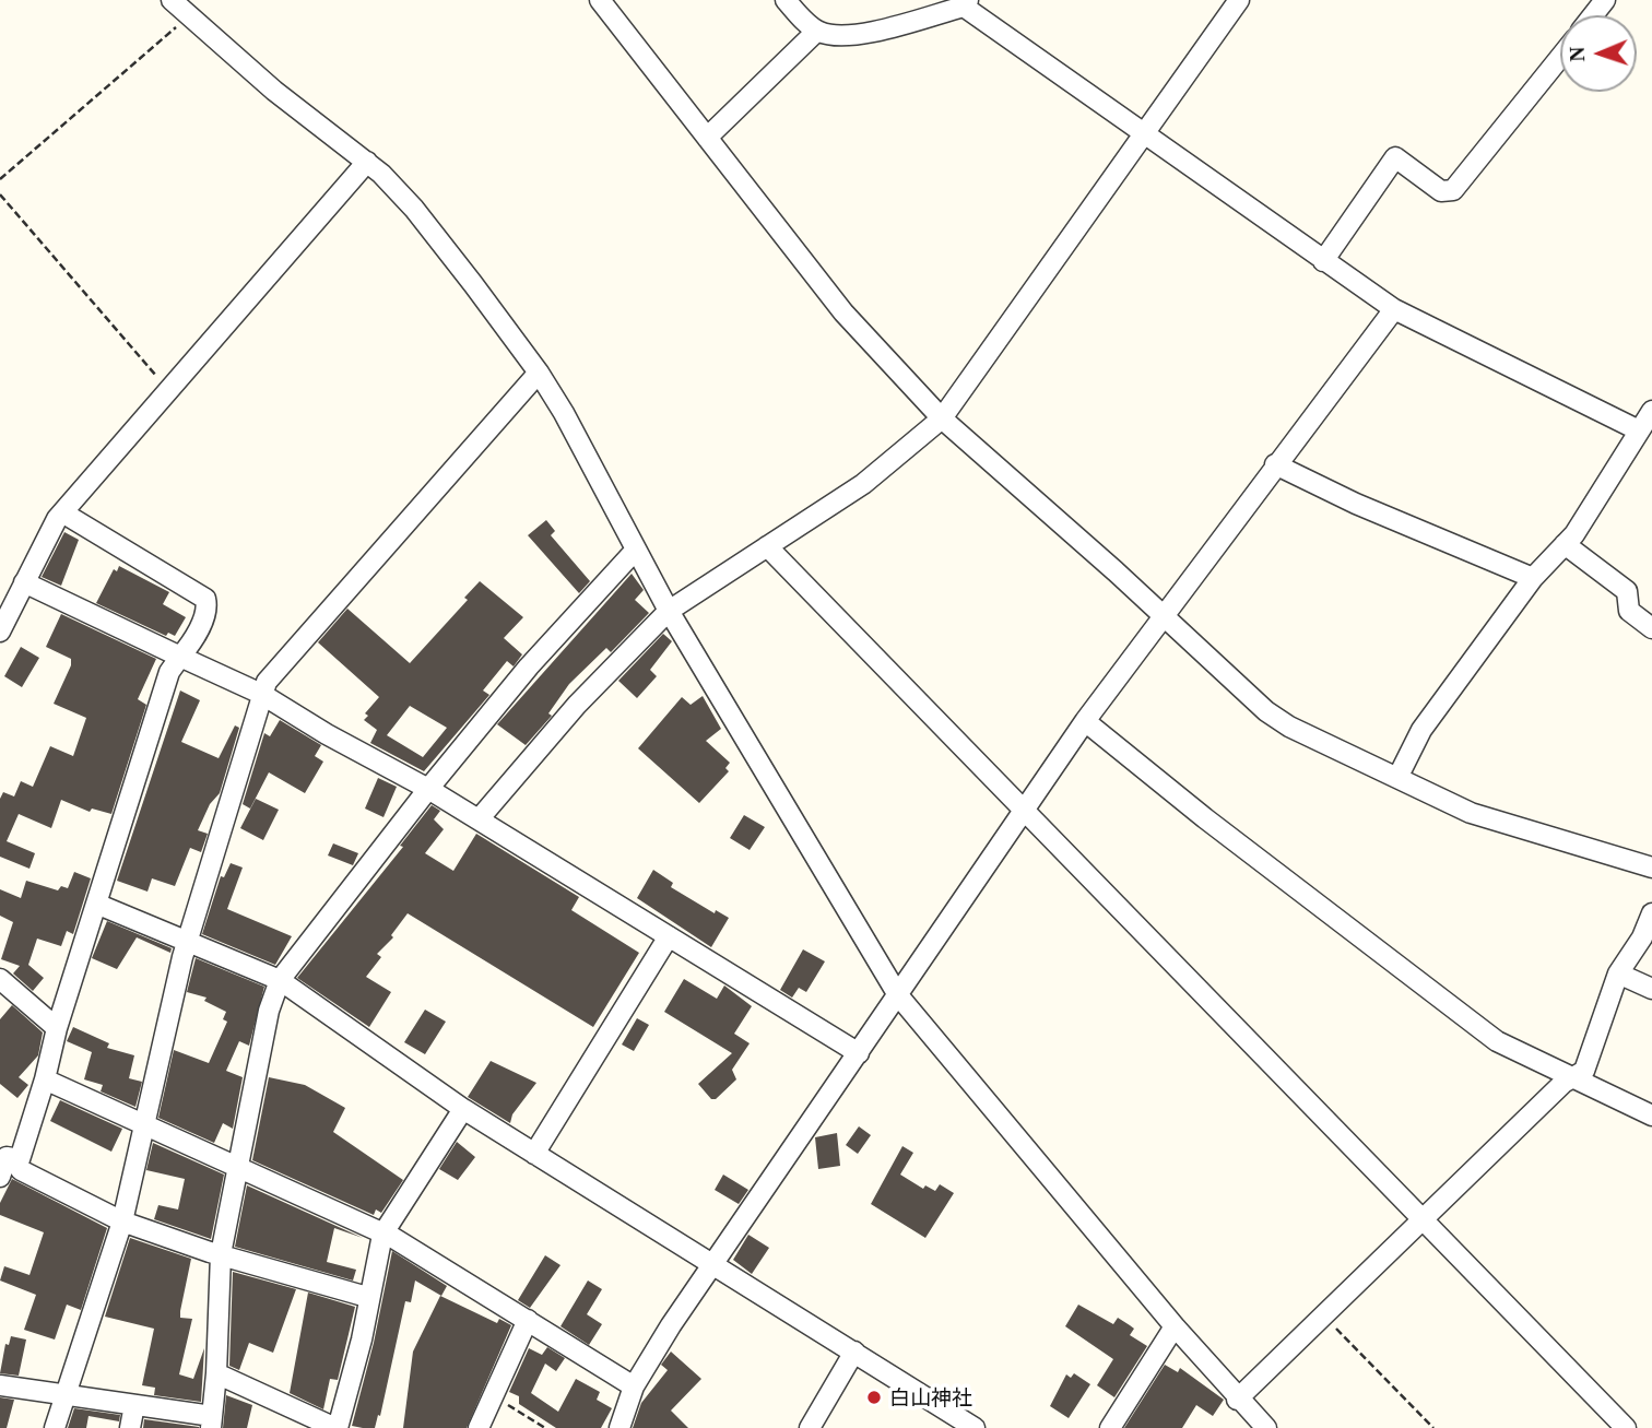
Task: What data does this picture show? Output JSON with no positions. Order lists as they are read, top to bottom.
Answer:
{
  "places": ["白山神社"],
  "north": "left"
}
